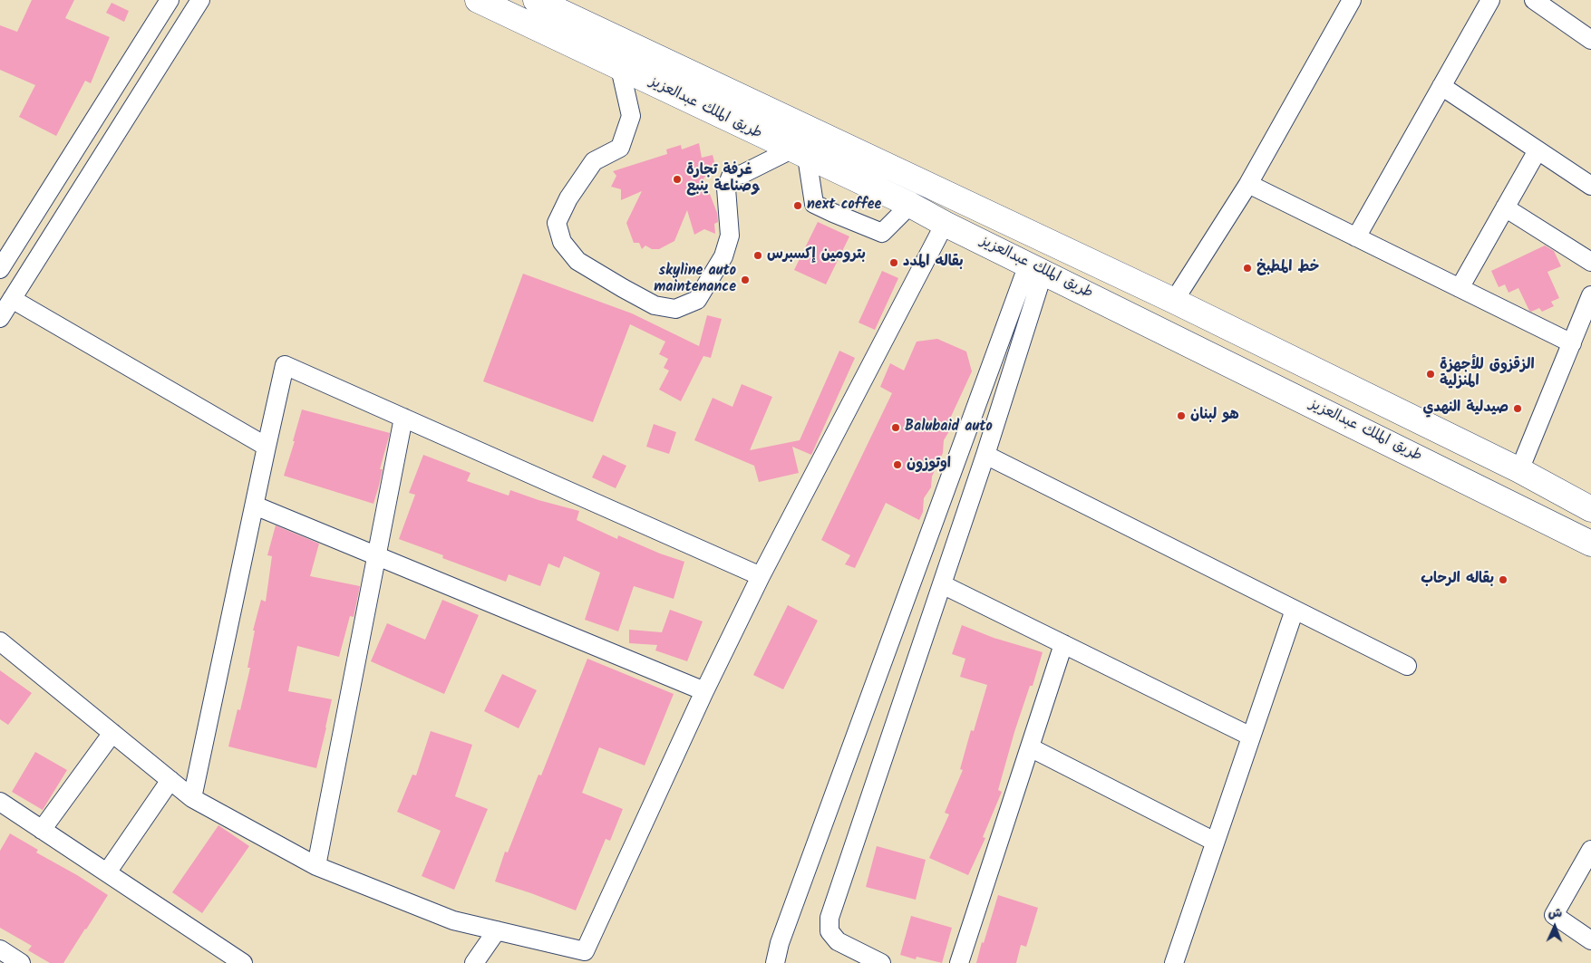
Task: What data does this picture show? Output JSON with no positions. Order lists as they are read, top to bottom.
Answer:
{
  "streets": {
    "highway": ["طريق الملك عبدالعزيز"]
  },
  "places": [
    "غرفة تجارة وصناعة ينبع",
    "next coffee",
    "بترومين إكسبرس",
    "بقاله المدد",
    "خط المطبخ",
    "skyline auto maintenance",
    "الزقزوق للأجهزة المنزلية",
    "صيدلية النهدي",
    "هو لبنان",
    "Balubaid auto",
    "اوتوزون",
    "بقاله الرحاب"
  ],
  "north": "top"
}
